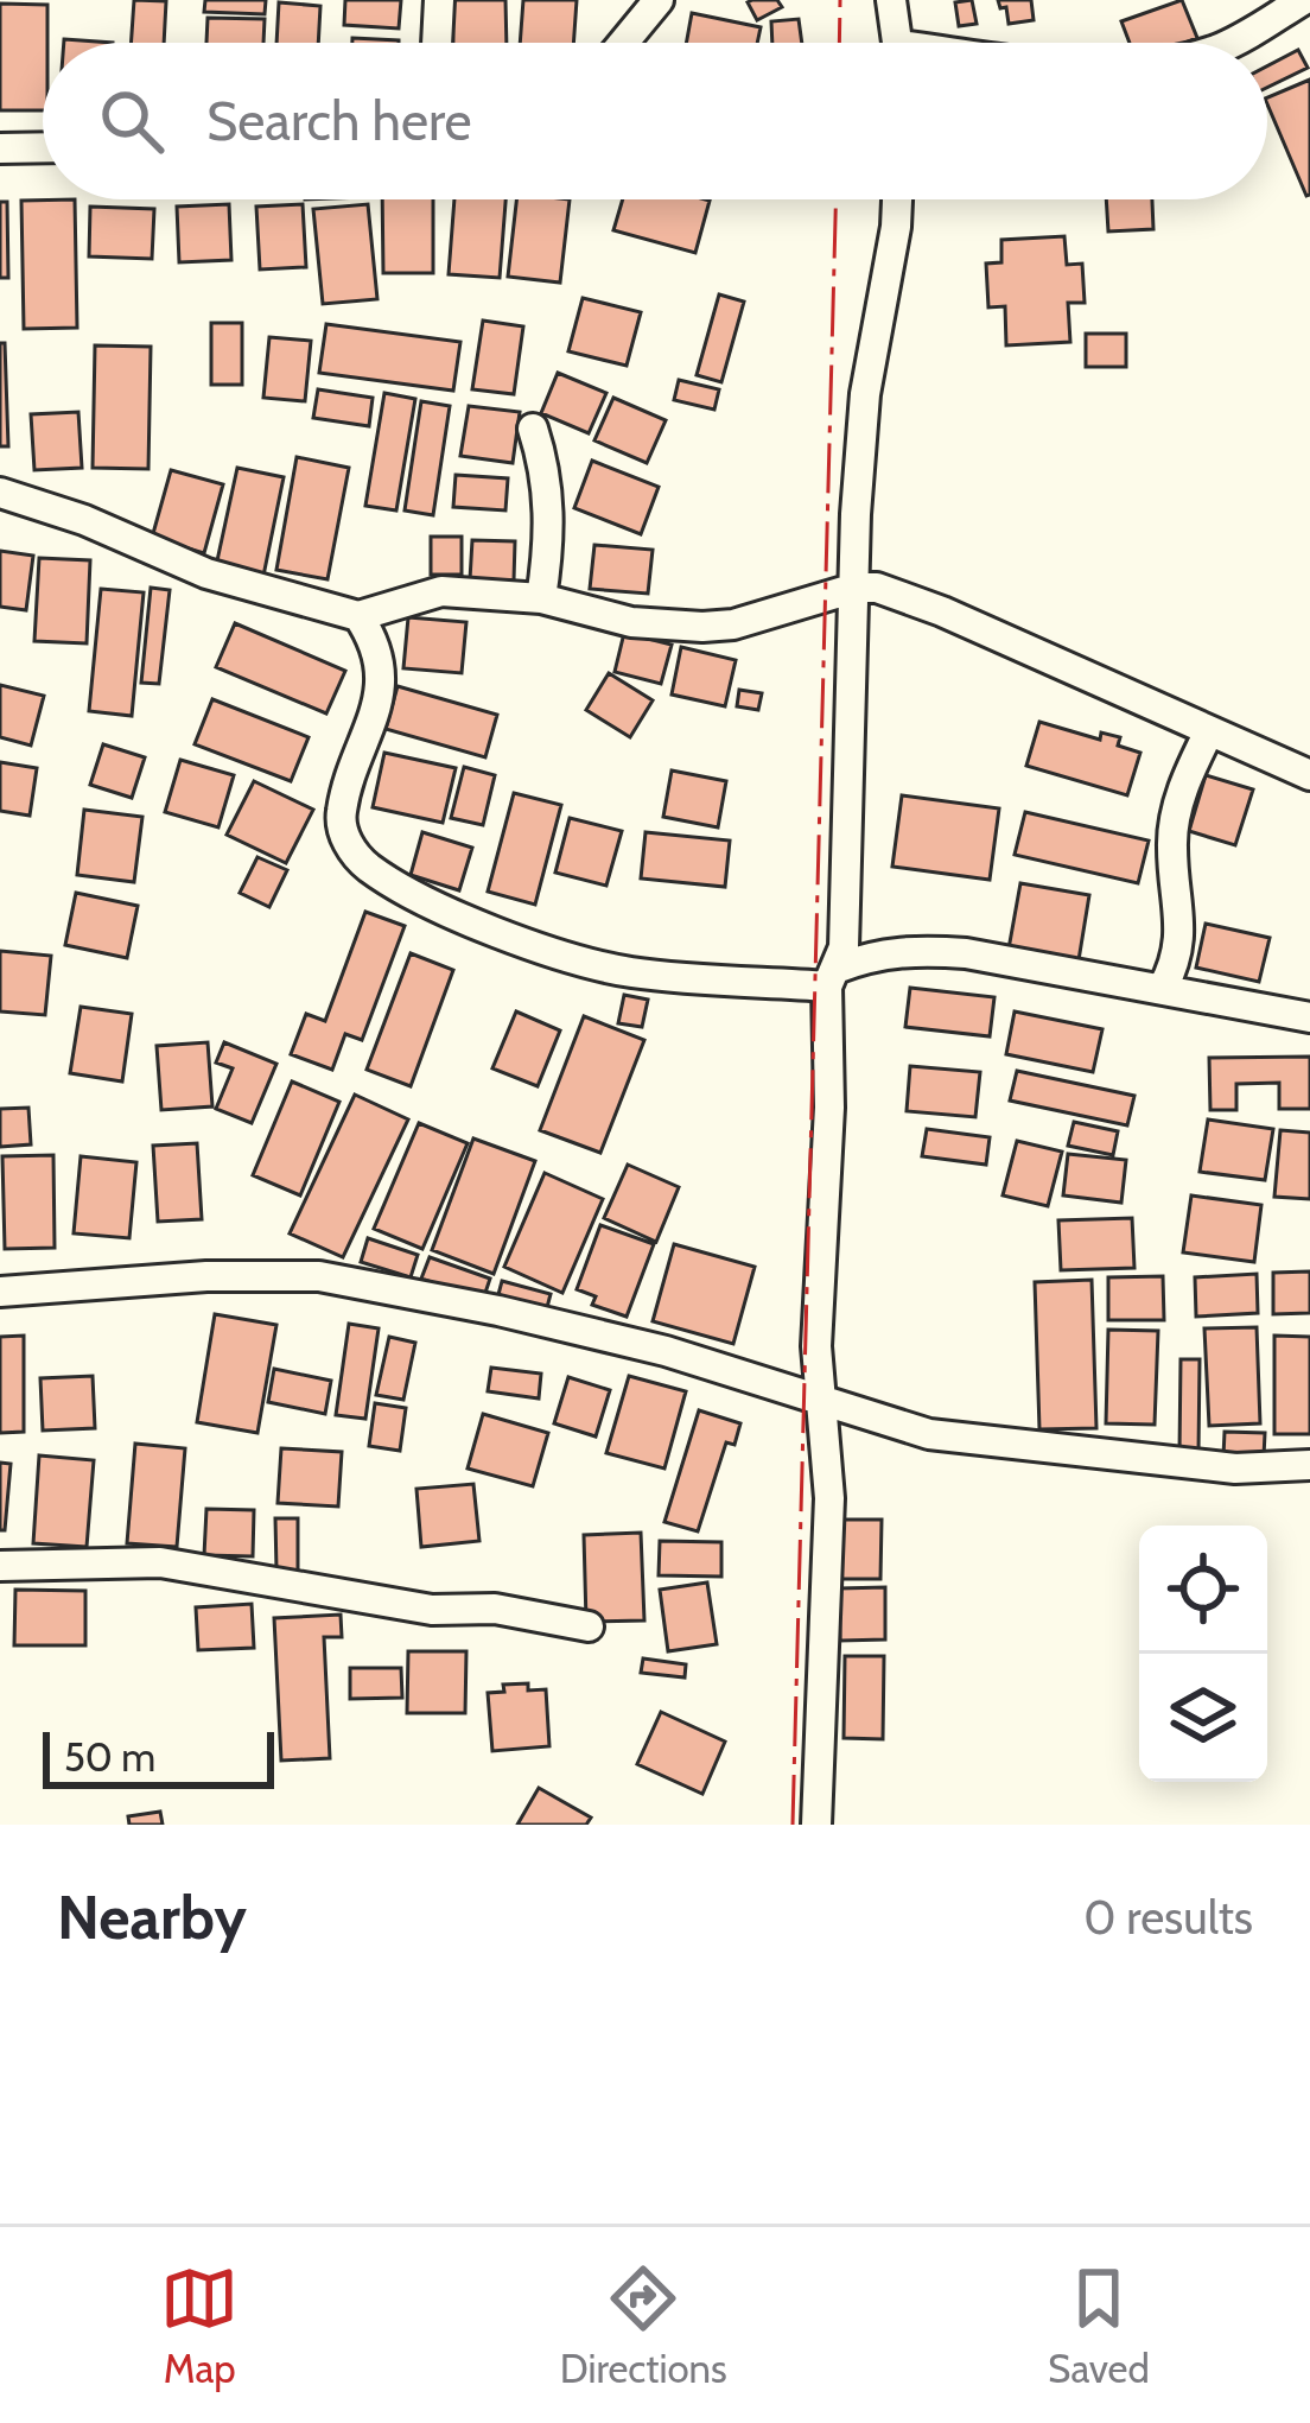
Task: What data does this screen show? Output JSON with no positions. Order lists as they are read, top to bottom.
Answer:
{
  "scale_bar": "50 m",
  "page": {
    "search": "Search here",
    "scale": "50 m",
    "heading": ["Nearby", "0 results"],
    "nav": ["Map", "Directions", "Saved"]
  }
}
